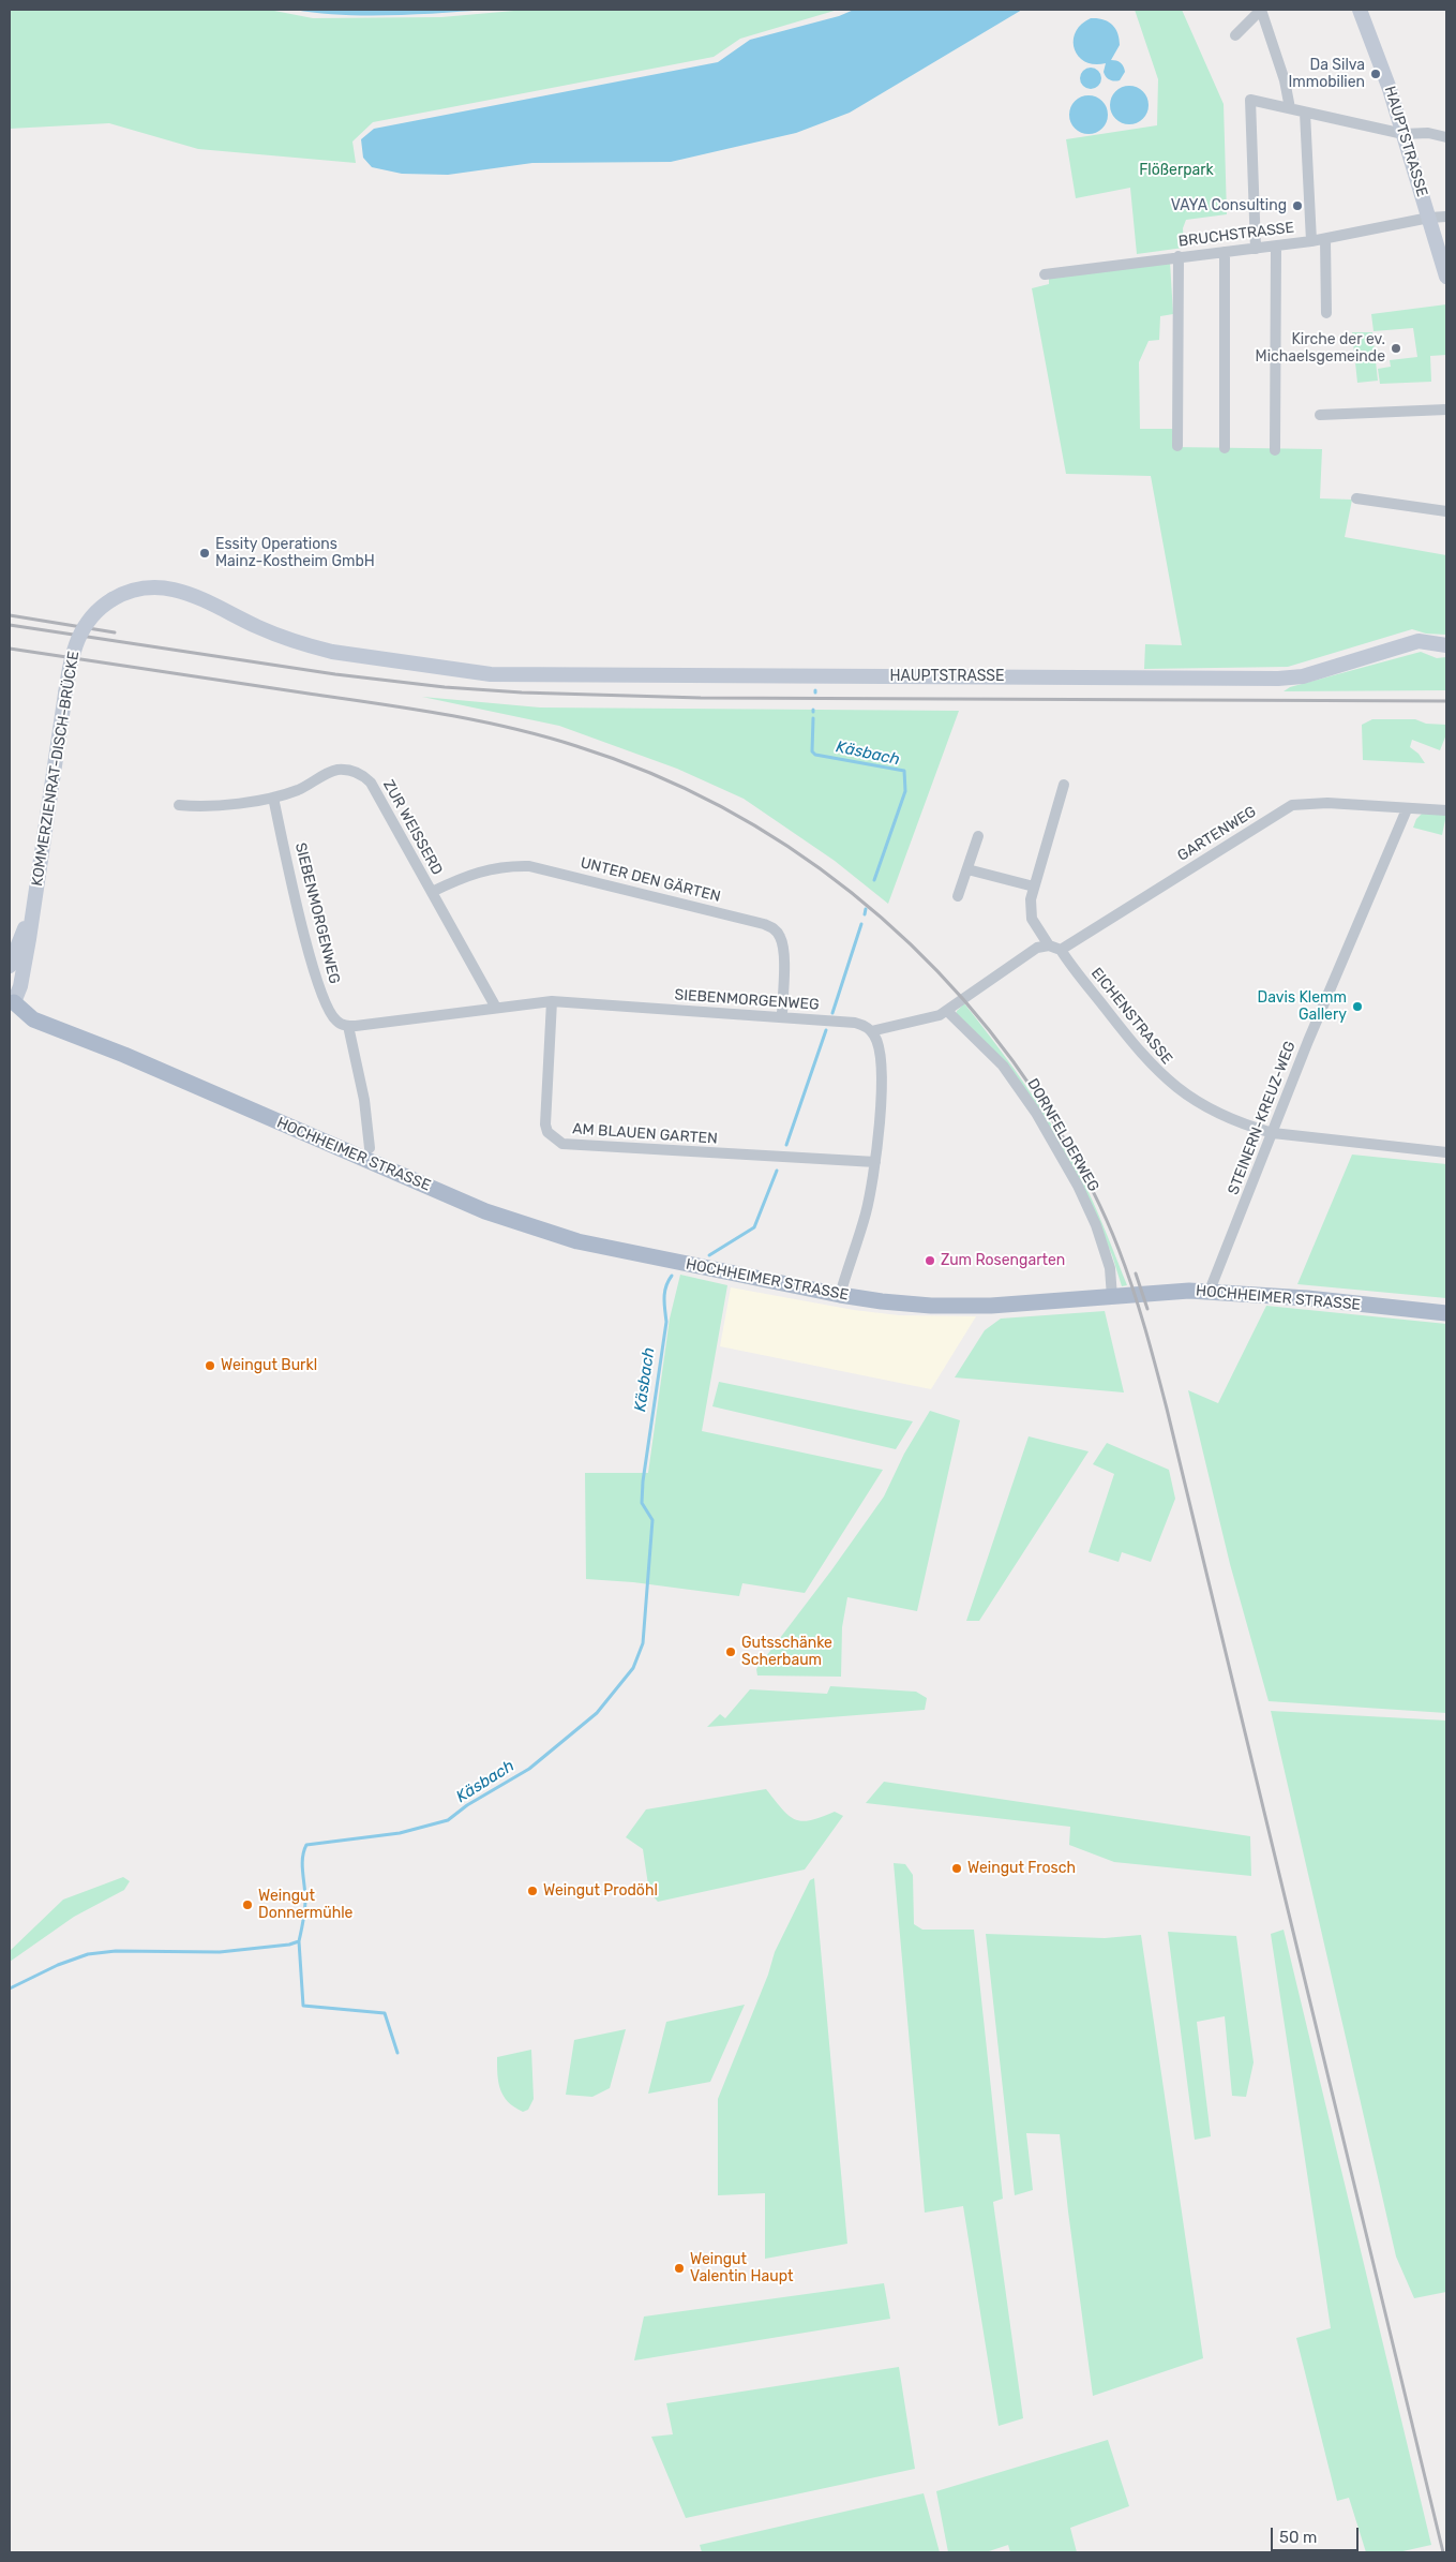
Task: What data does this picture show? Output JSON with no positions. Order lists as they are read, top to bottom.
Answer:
{
  "streets": {
    "main road": ["HOCHHEIMER STRASSE"],
    "street": [
      "HAUPTSTRASSE",
      "BRUCHSTRASSE",
      "KOMMERZIENRAT-DISCH-BRÜCKE",
      "ZUR WEISSERD",
      "GARTENWEG",
      "UNTER DEN GÄRTEN",
      "SIEBENMORGENWEG",
      "EICHENSTRASSE",
      "STEINERN-KREUZ-WEG",
      "AM BLAUEN GARTEN",
      "DORNFELDERWEG"
    ]
  },
  "crossings": [
    ["HAUPTSTRASSE", "BRUCHSTRASSE"],
    ["HAUPTSTRASSE", "KOMMERZIENRAT-DISCH-BRÜCKE"],
    ["KOMMERZIENRAT-DISCH-BRÜCKE", "HOCHHEIMER STRASSE"],
    ["ZUR WEISSERD", "UNTER DEN GÄRTEN"],
    ["ZUR WEISSERD", "SIEBENMORGENWEG"],
    ["GARTENWEG", "EICHENSTRASSE"],
    ["GARTENWEG", "STEINERN-KREUZ-WEG"],
    ["UNTER DEN GÄRTEN", "SIEBENMORGENWEG"],
    ["SIEBENMORGENWEG", "AM BLAUEN GARTEN"],
    ["EICHENSTRASSE", "STEINERN-KREUZ-WEG"],
    ["STEINERN-KREUZ-WEG", "HOCHHEIMER STRASSE"],
    ["DORNFELDERWEG", "HOCHHEIMER STRASSE"]
  ],
  "water": ["Käsbach"],
  "parks": ["Flößerpark"],
  "places": [
    "Da Silva Immobilien",
    "VAYA Consulting",
    "Kirche der ev. Michaelsgemeinde",
    "Essity Operations Mainz-Kostheim GmbH",
    "Davis Klemm Gallery",
    "Zum Rosengarten",
    "Weingut Burkl",
    "Gutsschänke Scherbaum",
    "Weingut Frosch",
    "Weingut Prodöhl",
    "Weingut Donnermühle",
    "Weingut Valentin Haupt"
  ],
  "scale_bar": "50 m"
}
